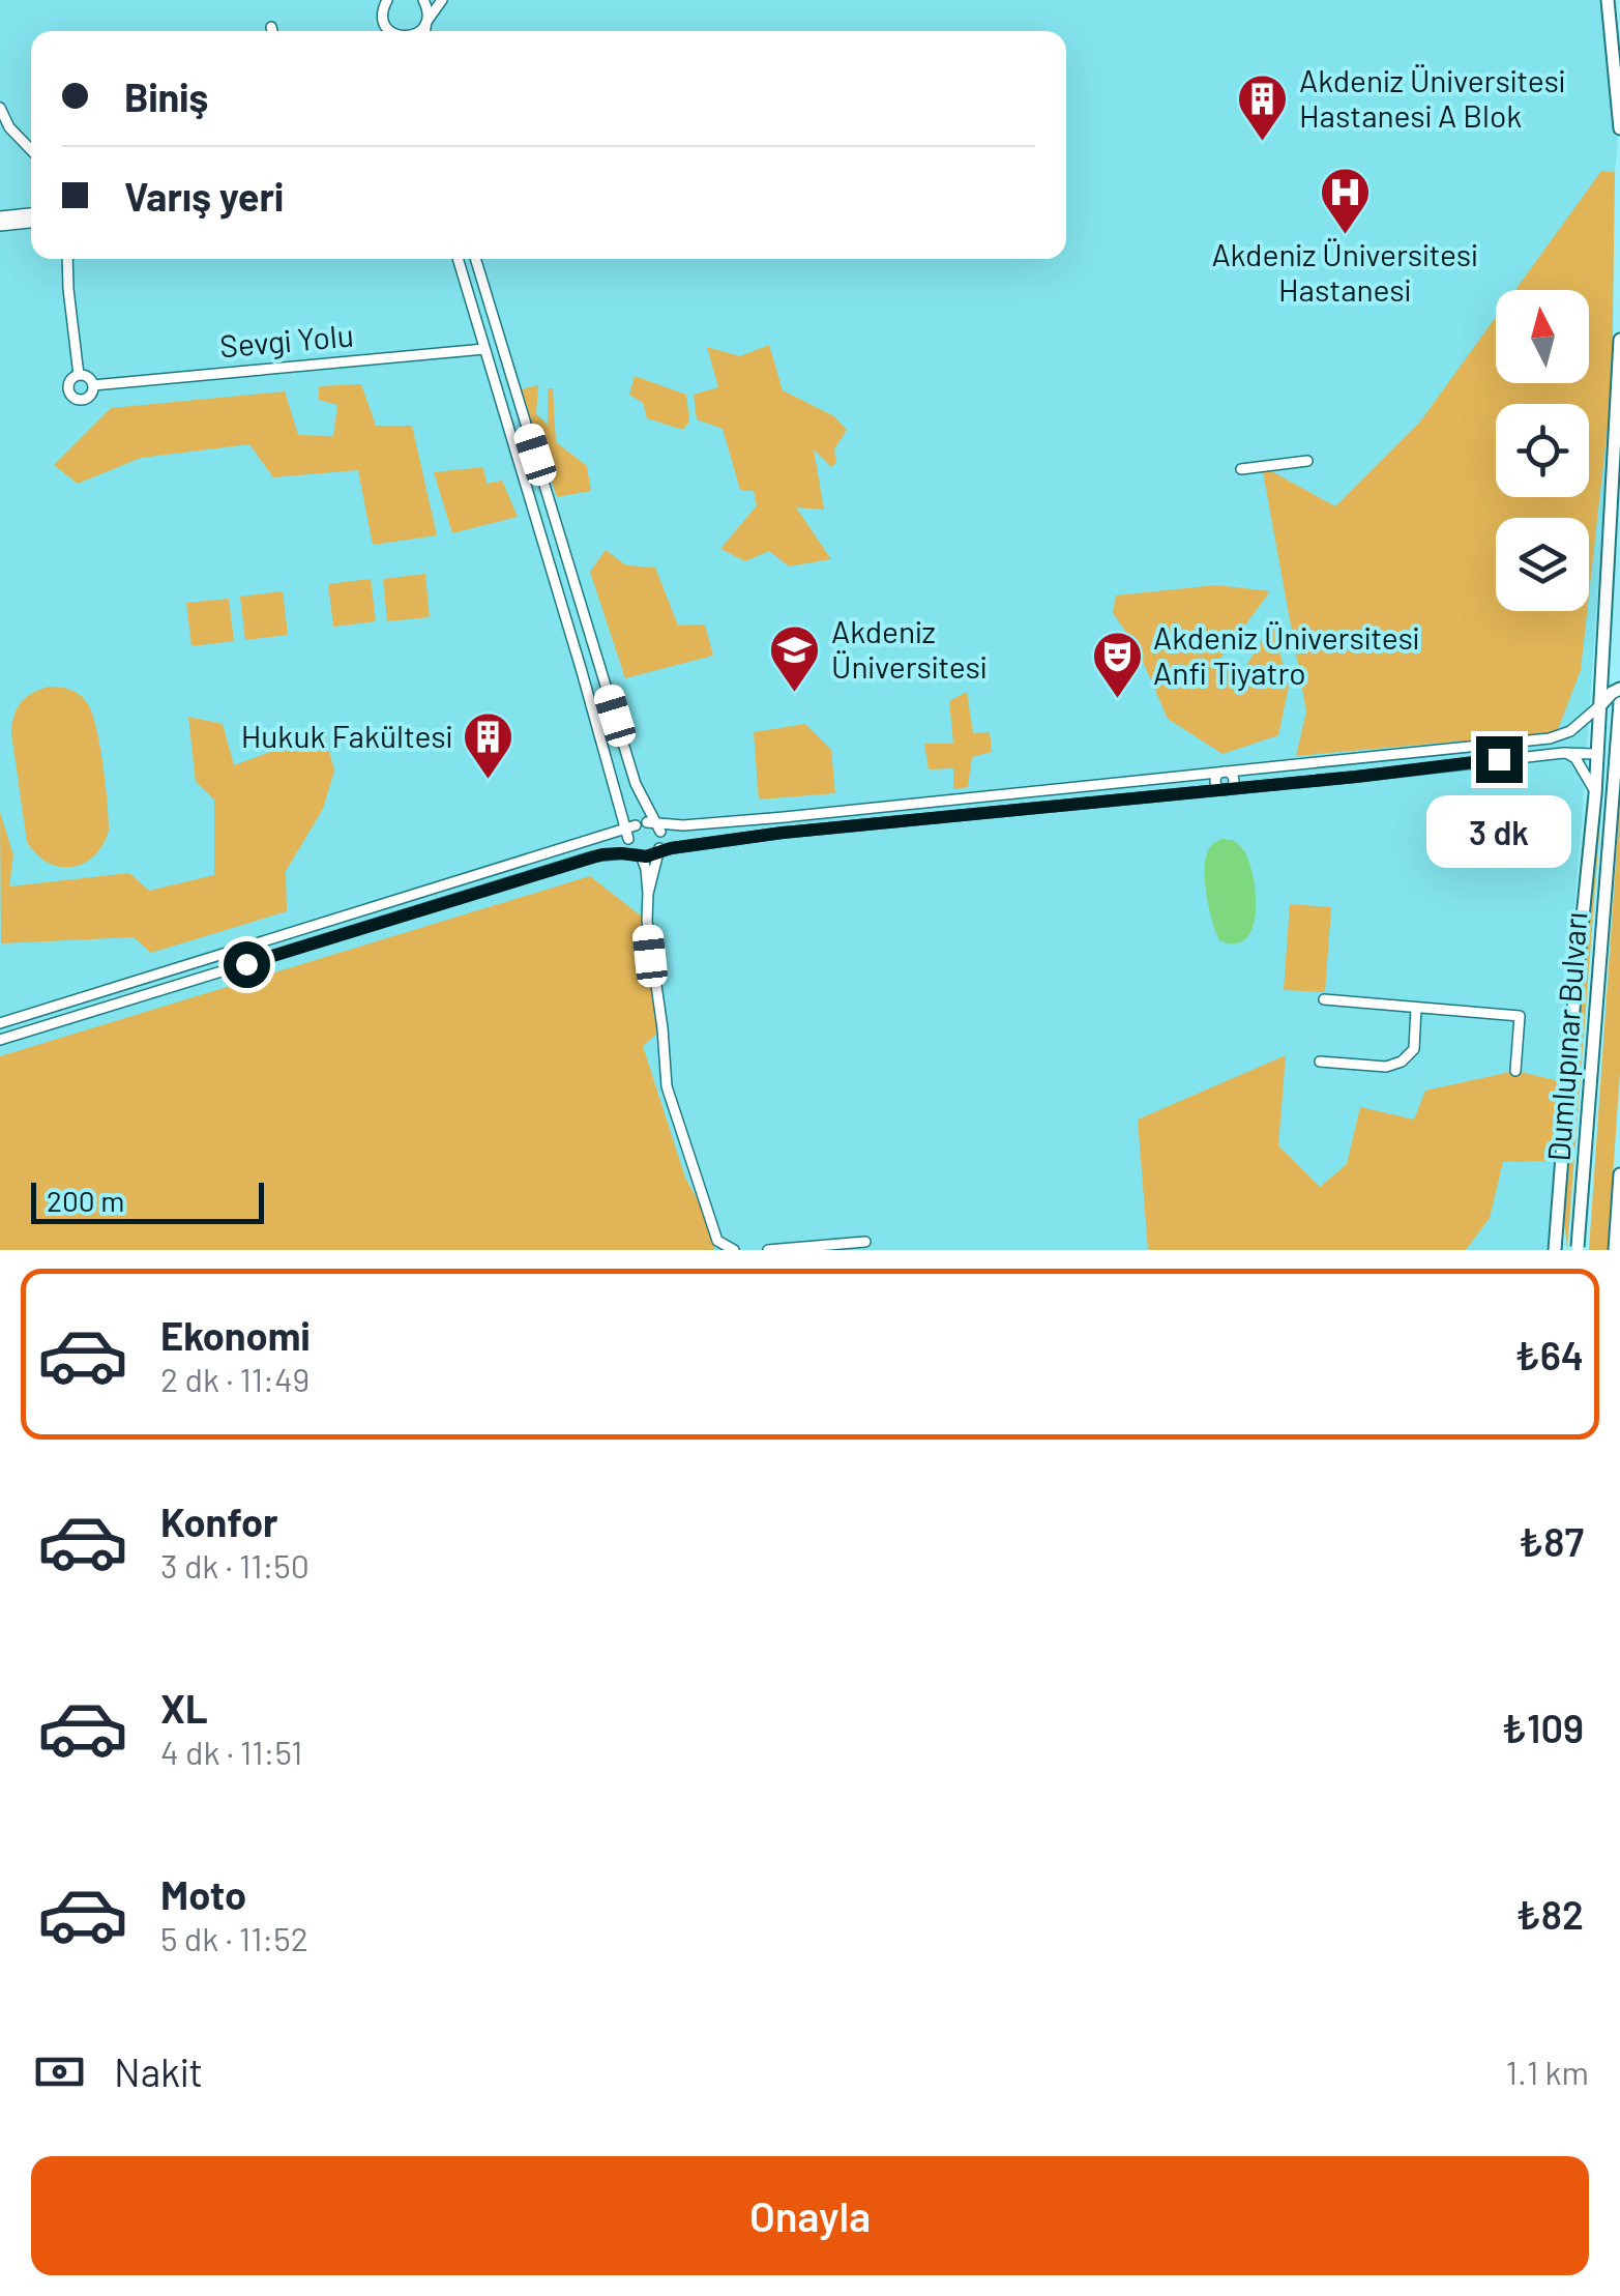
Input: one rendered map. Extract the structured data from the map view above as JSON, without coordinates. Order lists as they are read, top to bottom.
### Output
{
  "streets": {
    "main road": ["Dumlupınar Bulvarı"],
    "street": ["Sevgi Yolu"]
  },
  "places": {
    "building": ["Akdeniz Üniversitesi Hastanesi A Blok", "Hukuk Fakültesi"],
    "hospital": ["Akdeniz Üniversitesi Hastanesi"],
    "school or university": ["Akdeniz Üniversitesi"],
    "theatre": ["Akdeniz Üniversitesi Anfi Tiyatro"]
  },
  "scale_bar": "200 m",
  "north": "top",
  "page": {
    "banner": ["Biniş", "Varış yeri"],
    "bubble": "3 dk",
    "scale": "200 m",
    "list": [
      {
        "name": "Ekonomi",
        "note": "2 dk · 11:49",
        "value": "₺64"
      },
      {
        "name": "Konfor",
        "note": "3 dk · 11:50",
        "value": "₺87"
      },
      {
        "name": "XL",
        "note": "4 dk · 11:51",
        "value": "₺109"
      },
      {
        "name": "Moto",
        "note": "5 dk · 11:52",
        "value": "₺82"
      }
    ],
    "pay": ["Nakit", "1.1 km"],
    "buttons": "Onayla"
  }
}
